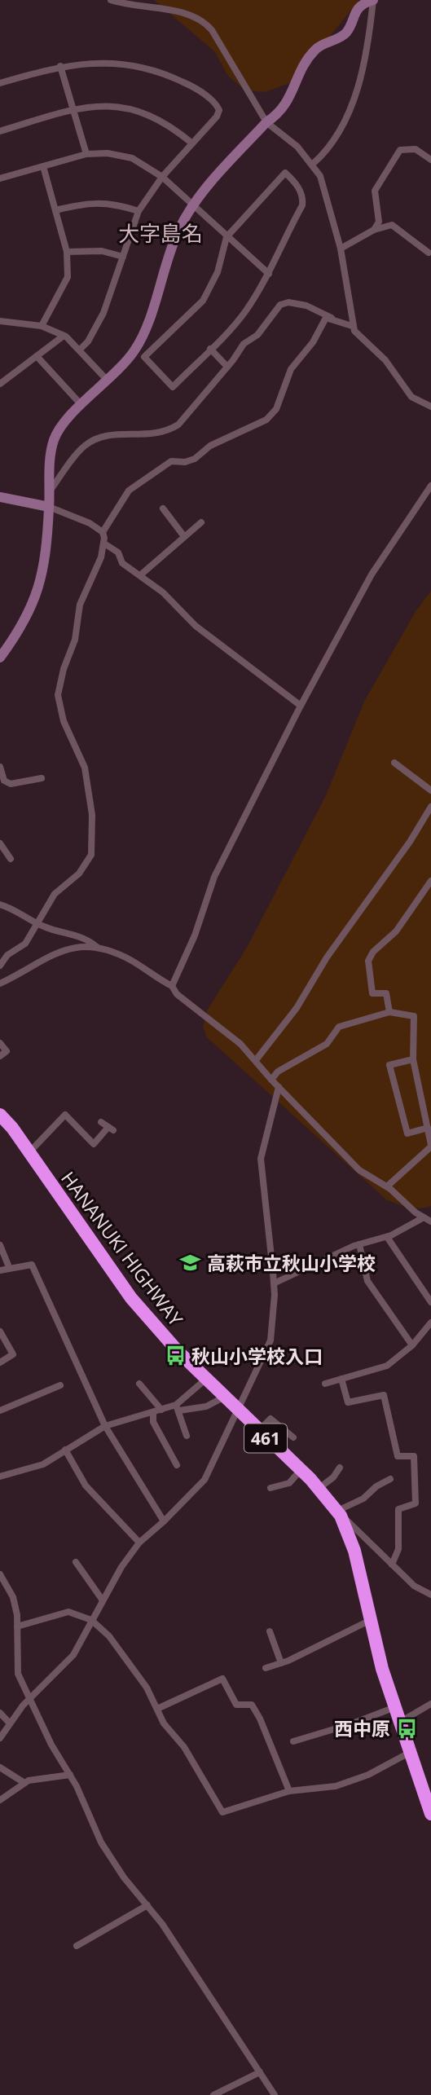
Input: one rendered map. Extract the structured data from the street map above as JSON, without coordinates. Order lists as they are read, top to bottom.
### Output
{
  "streets": {
    "highway": ["HANANUKI HIGHWAY", "461"]
  },
  "districts": ["大字島名"],
  "places": {
    "school or university": ["高萩市立秋山小学校"],
    "bus stop": ["秋山小学校入口", "西中原"]
  }
}
